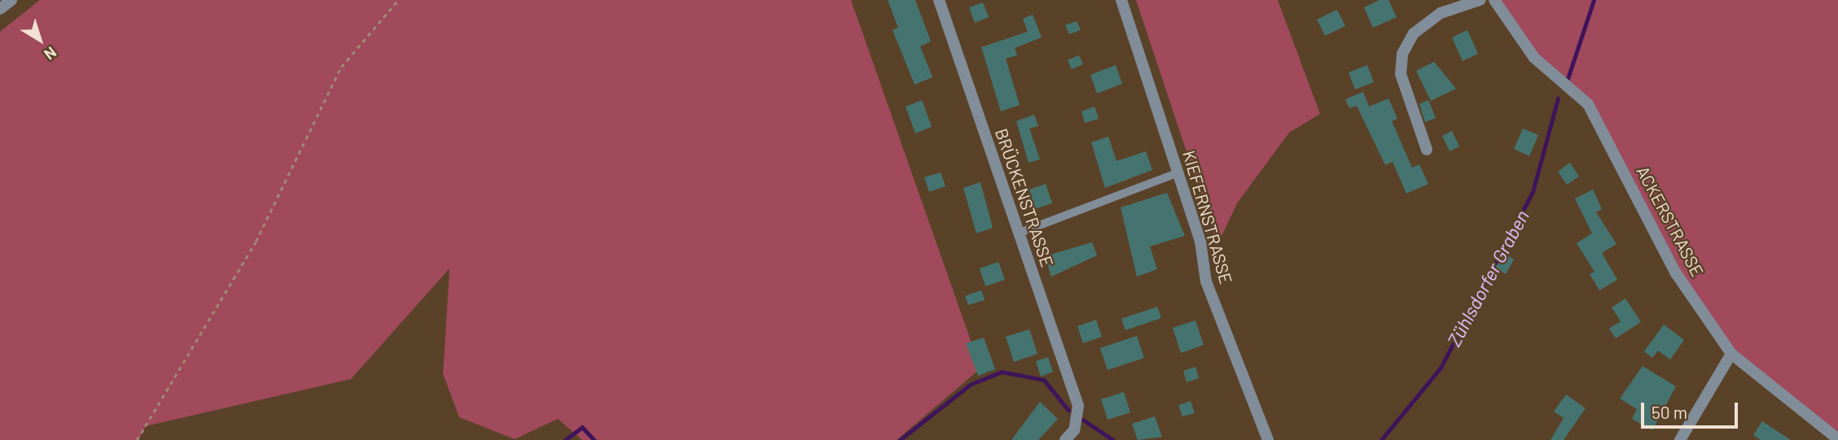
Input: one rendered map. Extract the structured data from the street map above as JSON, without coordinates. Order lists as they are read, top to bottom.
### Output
{
  "streets": {
    "street": ["BRÜCKENSTRASSE", "KIEFERNSTRASSE", "ACKERSTRASSE"]
  },
  "water": ["Zühlsdorfer Graben"],
  "scale_bar": "50 m",
  "north": "bottom right"
}
